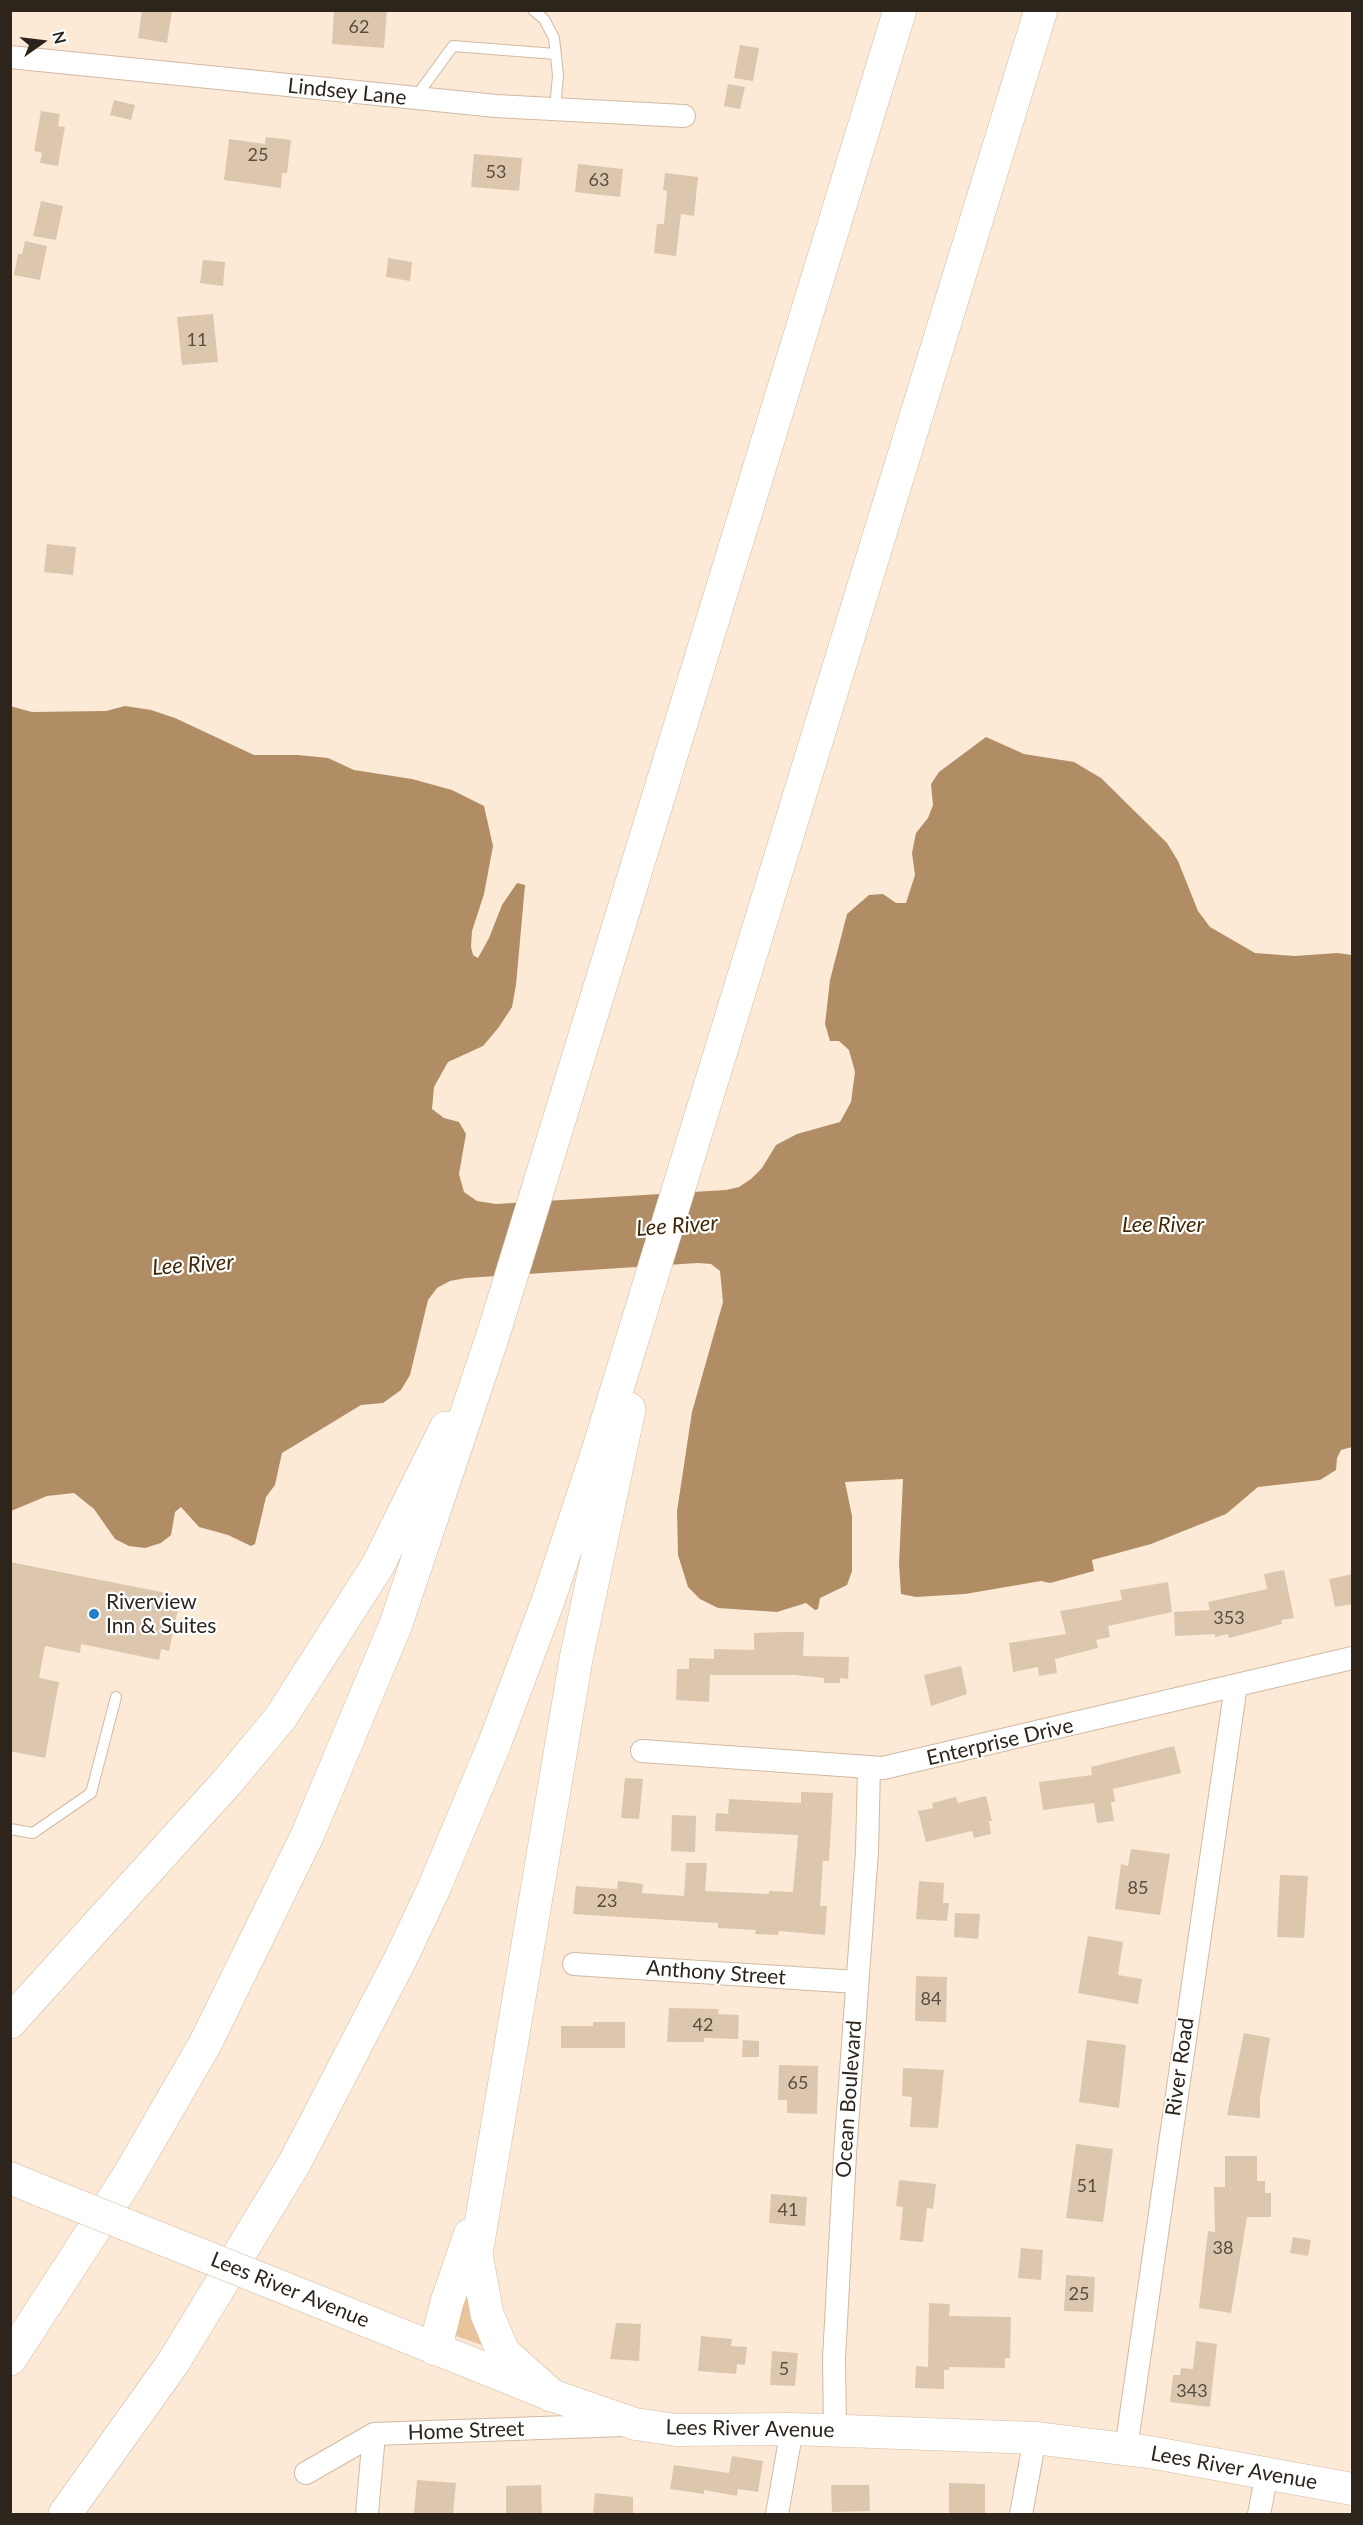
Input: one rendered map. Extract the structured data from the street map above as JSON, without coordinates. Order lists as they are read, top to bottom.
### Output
{
  "streets": {
    "main road": ["Lees River Avenue"],
    "street": [
      "Lindsey Lane",
      "Enterprise Drive",
      "Anthony Street",
      "River Road",
      "Ocean Boulevard",
      "Home Street"
    ]
  },
  "crossings": [
    ["Enterprise Drive", "River Road"],
    ["Enterprise Drive", "Ocean Boulevard"],
    ["Anthony Street", "Ocean Boulevard"],
    ["River Road", "Lees River Avenue"],
    ["Ocean Boulevard", "Lees River Avenue"],
    ["Lees River Avenue", "Home Street"]
  ],
  "water": ["Lee River"],
  "places": ["Riverview Inn & Suites"],
  "house_numbers": [
    "62",
    "25",
    "53",
    "63",
    "11",
    "353",
    "85",
    "23",
    "84",
    "42",
    "65",
    "51",
    "41",
    "38",
    "25",
    "5",
    "343"
  ],
  "north": "right"
}
